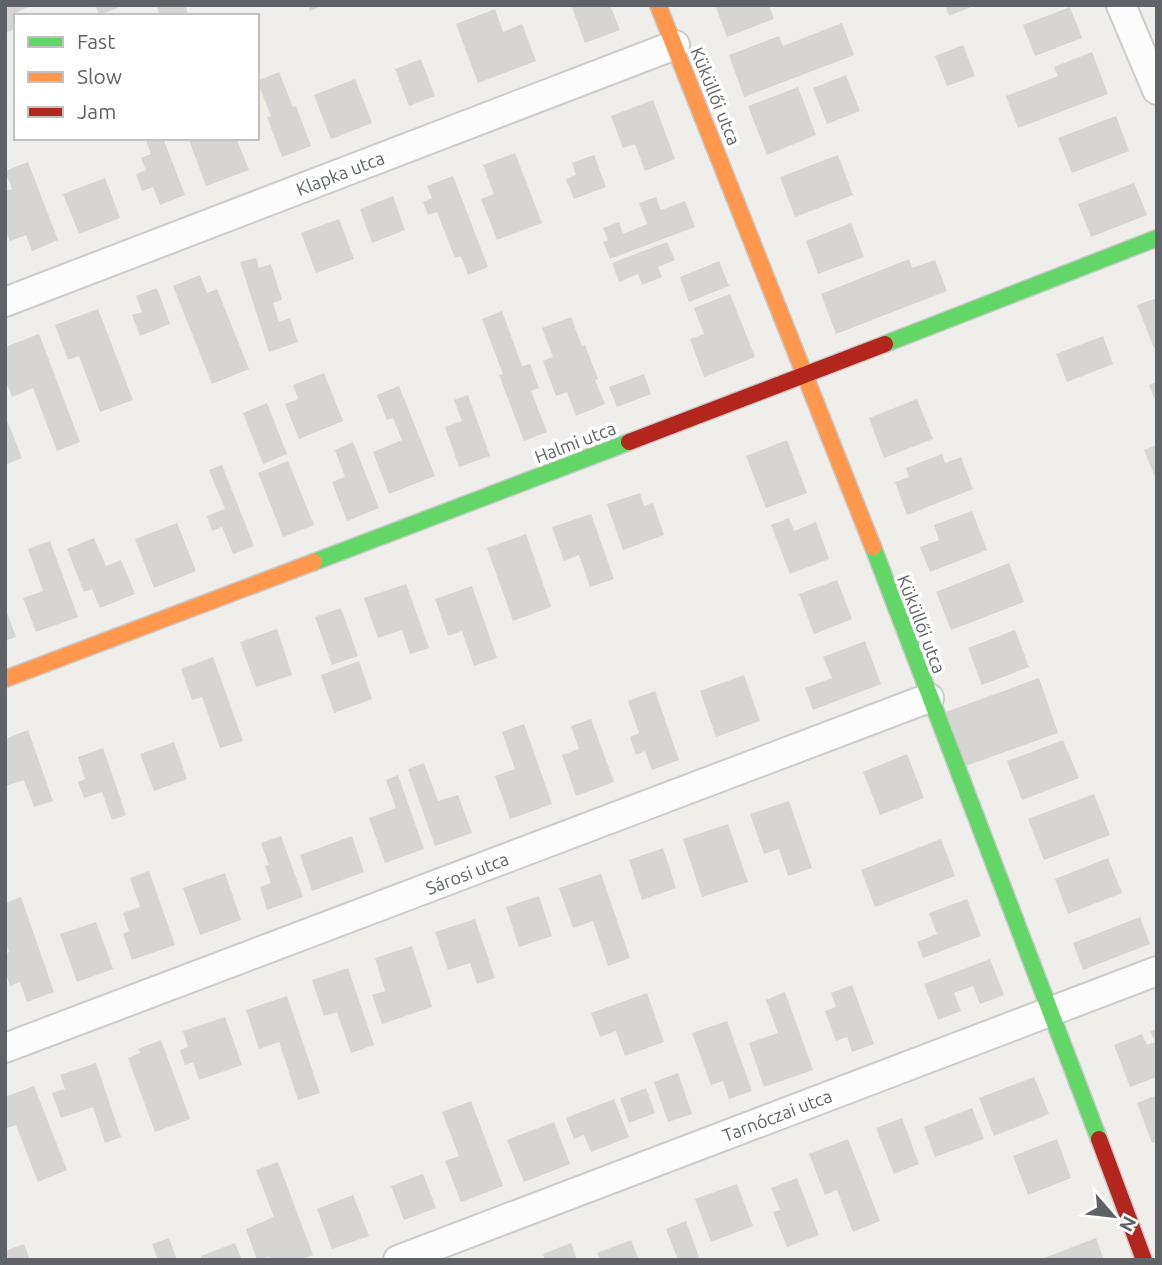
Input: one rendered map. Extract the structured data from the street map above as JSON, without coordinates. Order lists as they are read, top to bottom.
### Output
{
  "streets": {
    "street": [
      "Küküllői utca",
      "Klapka utca",
      "Halmi utca",
      "Sárosi utca",
      "Tarnóczai utca"
    ]
  },
  "crossings": [
    ["Küküllői utca", "Klapka utca"],
    ["Küküllői utca", "Halmi utca"],
    ["Küküllői utca", "Sárosi utca"],
    ["Küküllői utca", "Tarnóczai utca"]
  ],
  "legend": ["Fast", "Slow", "Jam"],
  "north": "bottom right"
}
